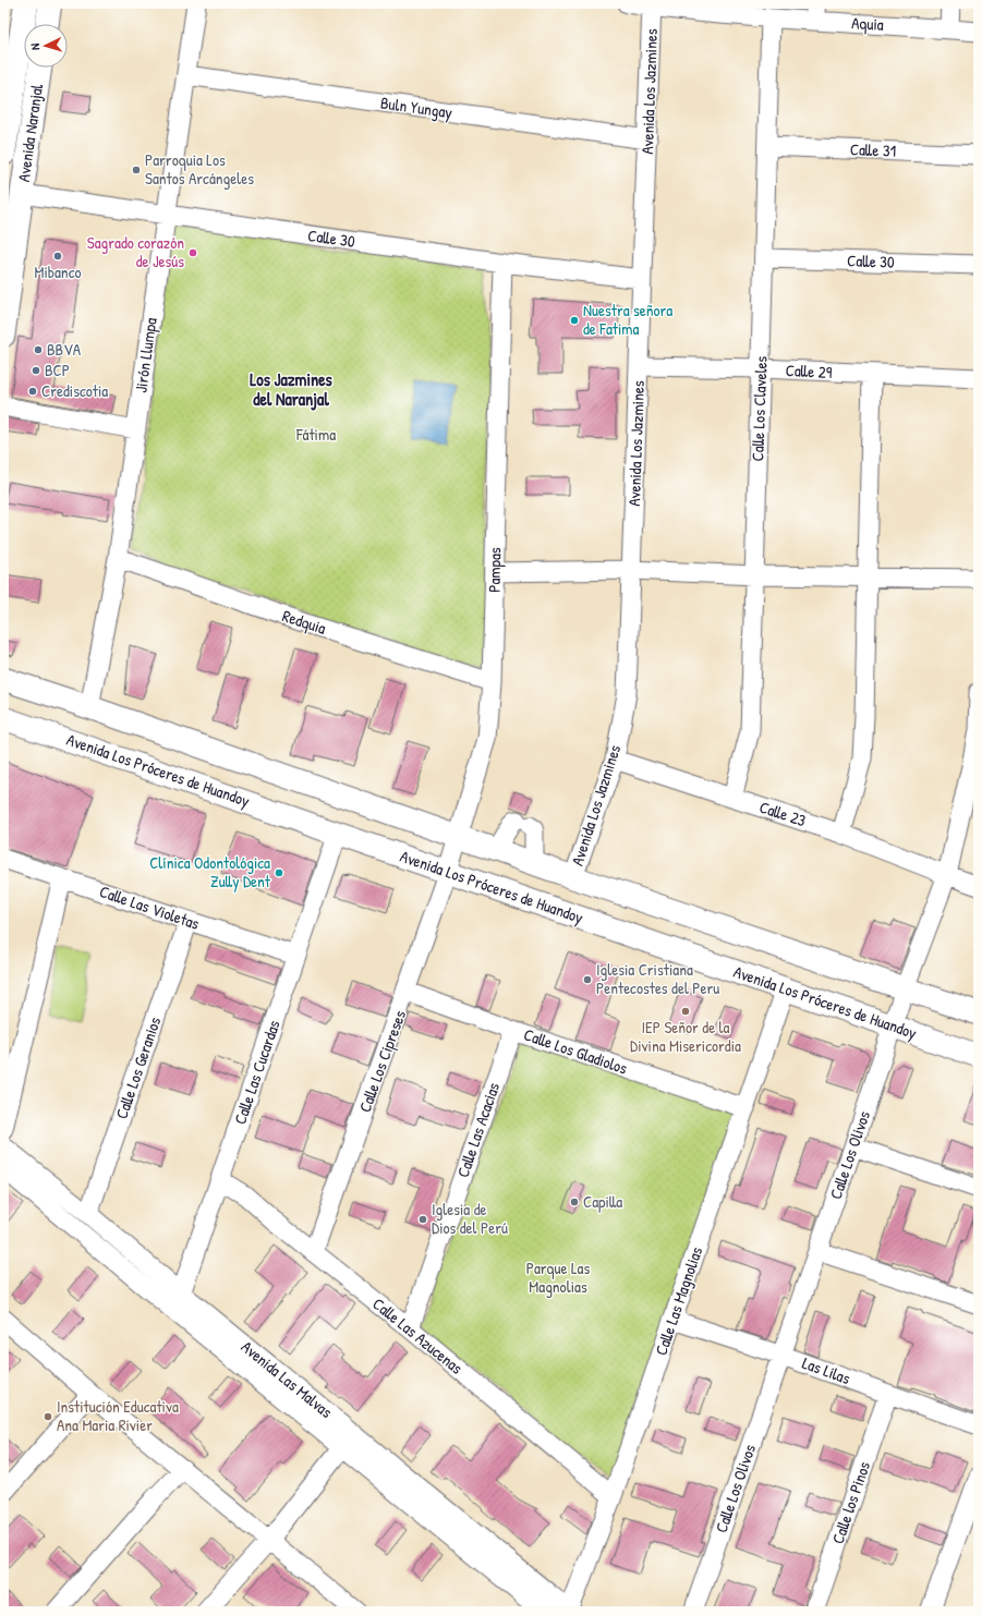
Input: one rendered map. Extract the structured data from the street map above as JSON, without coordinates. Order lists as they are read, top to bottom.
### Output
{
  "streets": {
    "highway": ["Avenida Naranjal"],
    "main road": ["Avenida Los Próceres de Huandoy"],
    "street": [
      "Aquia",
      "Avenida Los Jazmines",
      "Buln Yungay",
      "Calle 31",
      "Calle 30",
      "Jirón Llumpa",
      "Calle 29",
      "Calle Los Claveles",
      "Pampas",
      "Redquia",
      "Calle 23",
      "Calle Las Violetas",
      "Calle Los Gladiolos",
      "Calle Los Cipreses",
      "Calle Los Geranios",
      "Calle Las Cucardas",
      "Calle Las Acacias",
      "Calle Los Olivos",
      "Calle Las Magnolias",
      "Calle Las Azucenas",
      "Las Lilas",
      "Avenida Las Malvas",
      "Calle los Pinos"
    ]
  },
  "crossings": [
    ["Aquia", "Avenida Los Jazmines"],
    ["Aquia", "Calle Los Claveles"],
    ["Avenida Los Jazmines", "Buln Yungay"],
    ["Avenida Los Jazmines", "Calle 30"],
    ["Avenida Los Jazmines", "Calle 29"],
    ["Avenida Los Jazmines", "Calle 23"],
    ["Buln Yungay", "Jirón Llumpa"],
    ["Avenida Naranjal", "Calle 30"],
    ["Calle 31", "Calle Los Claveles"],
    ["Calle 30", "Jirón Llumpa"],
    ["Calle 30", "Calle Los Claveles"],
    ["Calle 30", "Pampas"],
    ["Jirón Llumpa", "Redquia"],
    ["Calle 29", "Calle Los Claveles"],
    ["Calle Los Claveles", "Calle 23"],
    ["Pampas", "Redquia"],
    ["Pampas", "Avenida Los Próceres de Huandoy"],
    ["Pampas", "Calle Los Cipreses"],
    ["Avenida Los Próceres de Huandoy", "Calle Los Cipreses"],
    ["Avenida Los Próceres de Huandoy", "Calle Las Cucardas"],
    ["Avenida Los Próceres de Huandoy", "Calle Los Olivos"],
    ["Avenida Los Próceres de Huandoy", "Calle Las Magnolias"],
    ["Calle 23", "Calle Los Olivos"],
    ["Calle Las Violetas", "Calle Los Geranios"],
    ["Calle Las Violetas", "Calle Las Cucardas"],
    ["Calle Los Gladiolos", "Calle Los Cipreses"],
    ["Calle Los Gladiolos", "Calle Las Acacias"],
    ["Calle Los Gladiolos", "Calle Las Magnolias"],
    ["Calle Los Cipreses", "Calle Las Azucenas"],
    ["Calle Los Geranios", "Avenida Las Malvas"],
    ["Calle Las Cucardas", "Calle Las Azucenas"],
    ["Calle Las Cucardas", "Avenida Las Malvas"],
    ["Calle Las Acacias", "Calle Las Azucenas"],
    ["Calle Los Olivos", "Las Lilas"],
    ["Calle Las Magnolias", "Calle Las Azucenas"],
    ["Calle Las Magnolias", "Las Lilas"],
    ["Calle Las Magnolias", "Avenida Las Malvas"],
    ["Las Lilas", "Calle los Pinos"]
  ],
  "districts": ["Los Jazmines del Naranjal"],
  "parks": ["Fátima", "Parque Las Magnolias"],
  "places": [
    "Parroquia Los Santos Arcángeles",
    "Sagrado corazón de Jesús",
    "Mibanco",
    "Nuestra señora de Fatima",
    "BBVA",
    "BCP",
    "Crediscotia",
    "Clínica Odontológica Zully Dent",
    "Iglesia Cristiana Pentecostes del Peru",
    "IEP Señor de la Divina Misericordia",
    "Capilla",
    "Iglesia de Dios del Perú",
    "Institución Educativa Ana Maria Rivier"
  ],
  "north": "left"
}
